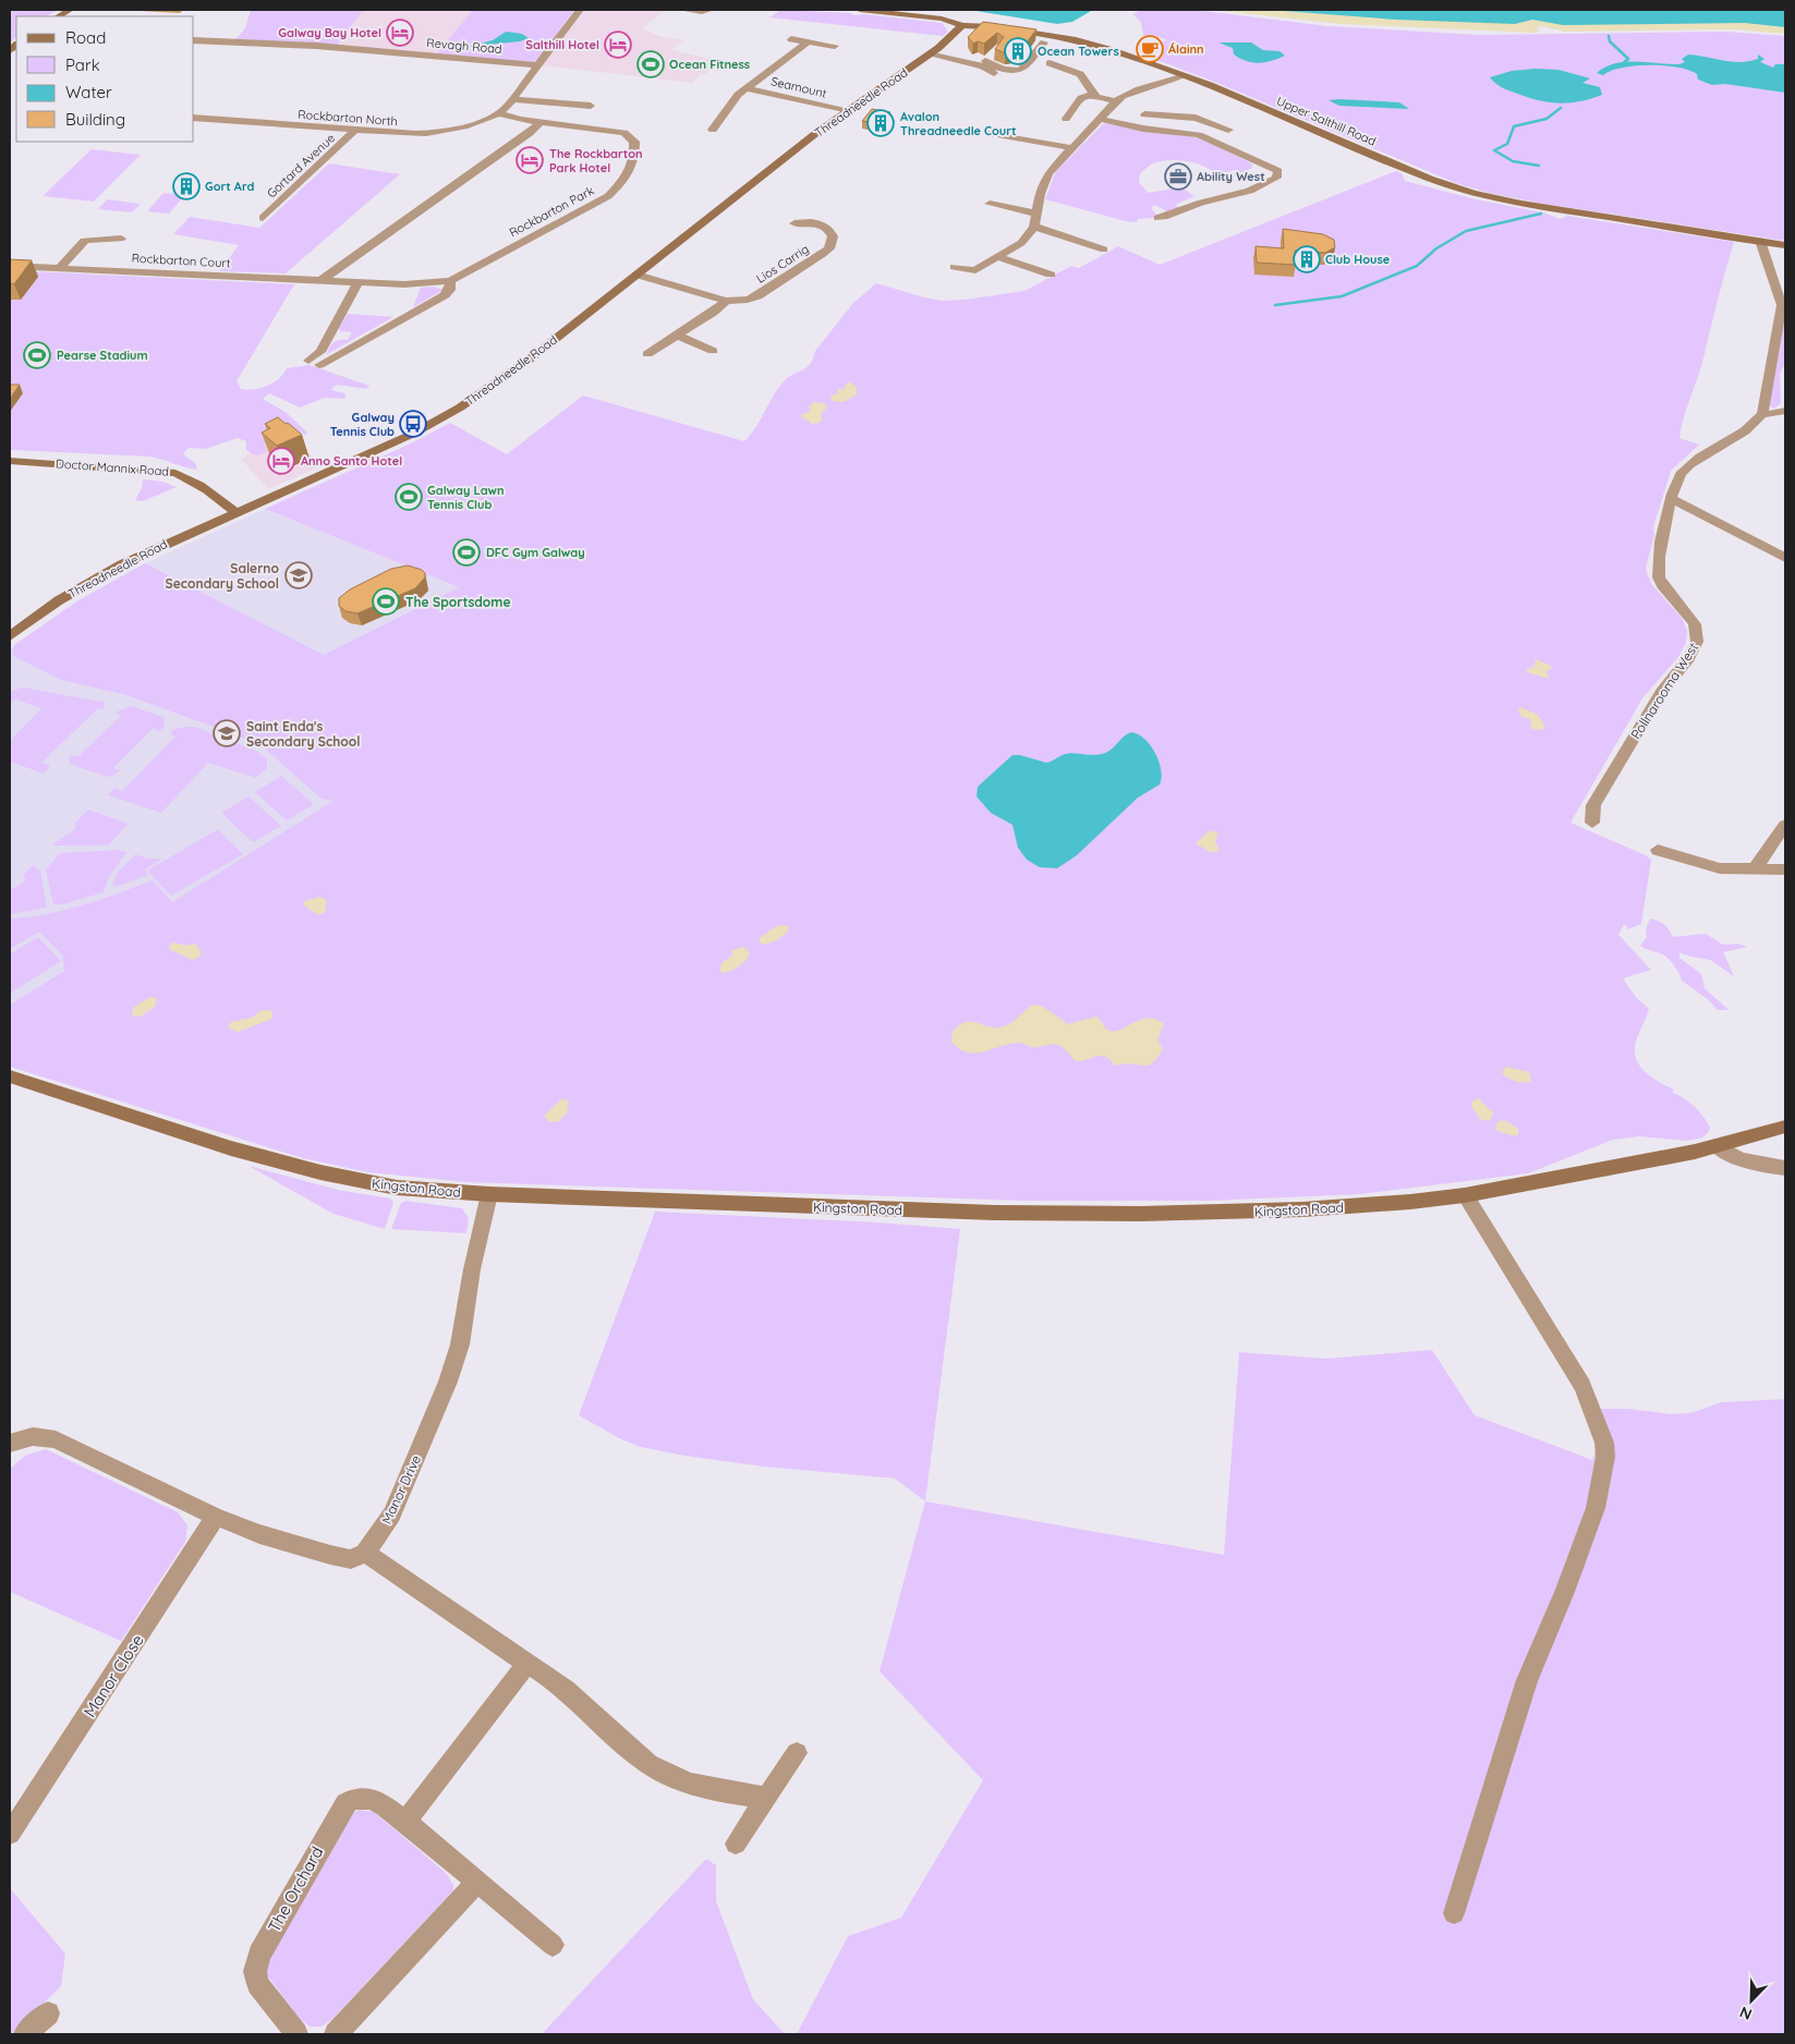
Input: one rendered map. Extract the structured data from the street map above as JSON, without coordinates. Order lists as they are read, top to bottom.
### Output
{
  "streets": {
    "main road": [
      "Threadneedle Road",
      "Upper Salthill Road",
      "Doctor Mannix Road",
      "Kingston Road"
    ],
    "street": [
      "Revagh Road",
      "Seamount",
      "Rockbarton North",
      "Gortard Avenue",
      "Rockbarton Park",
      "Rockbarton Court",
      "Lios Carrig",
      "Pollnarooma West",
      "Manor Drive",
      "Manor Close",
      "The Orchard"
    ]
  },
  "crossings": [
    ["Seamount", "Threadneedle Road"],
    ["Threadneedle Road", "Upper Salthill Road"],
    ["Threadneedle Road", "Lios Carrig"],
    ["Threadneedle Road", "Doctor Mannix Road"],
    ["Rockbarton North", "Gortard Avenue"],
    ["Rockbarton North", "Rockbarton Park"],
    ["Rockbarton Park", "Rockbarton Court"],
    ["Kingston Road", "Manor Drive"]
  ],
  "places": {
    "hotel": [
      "Galway Bay Hotel",
      "Salthill Hotel",
      "The Rockbarton Park Hotel",
      "Anno Santo Hotel"
    ],
    "cafe": ["Álainn"],
    "building": [
      "Ocean Towers",
      "Avalon Threadneedle Court",
      "Gort Ard",
      "Club House"
    ],
    "sports": [
      "Ocean Fitness",
      "Pearse Stadium",
      "Galway Lawn Tennis Club",
      "DFC Gym Galway",
      "The Sportsdome"
    ],
    "office": ["Ability West"],
    "bus stop": ["Galway Tennis Club"],
    "school or university": ["Salerno Secondary School", "Saint Enda's Secondary School"]
  },
  "legend": [
    "Road",
    "Park",
    "Water",
    "Building"
  ],
  "north": "bottom left"
}
